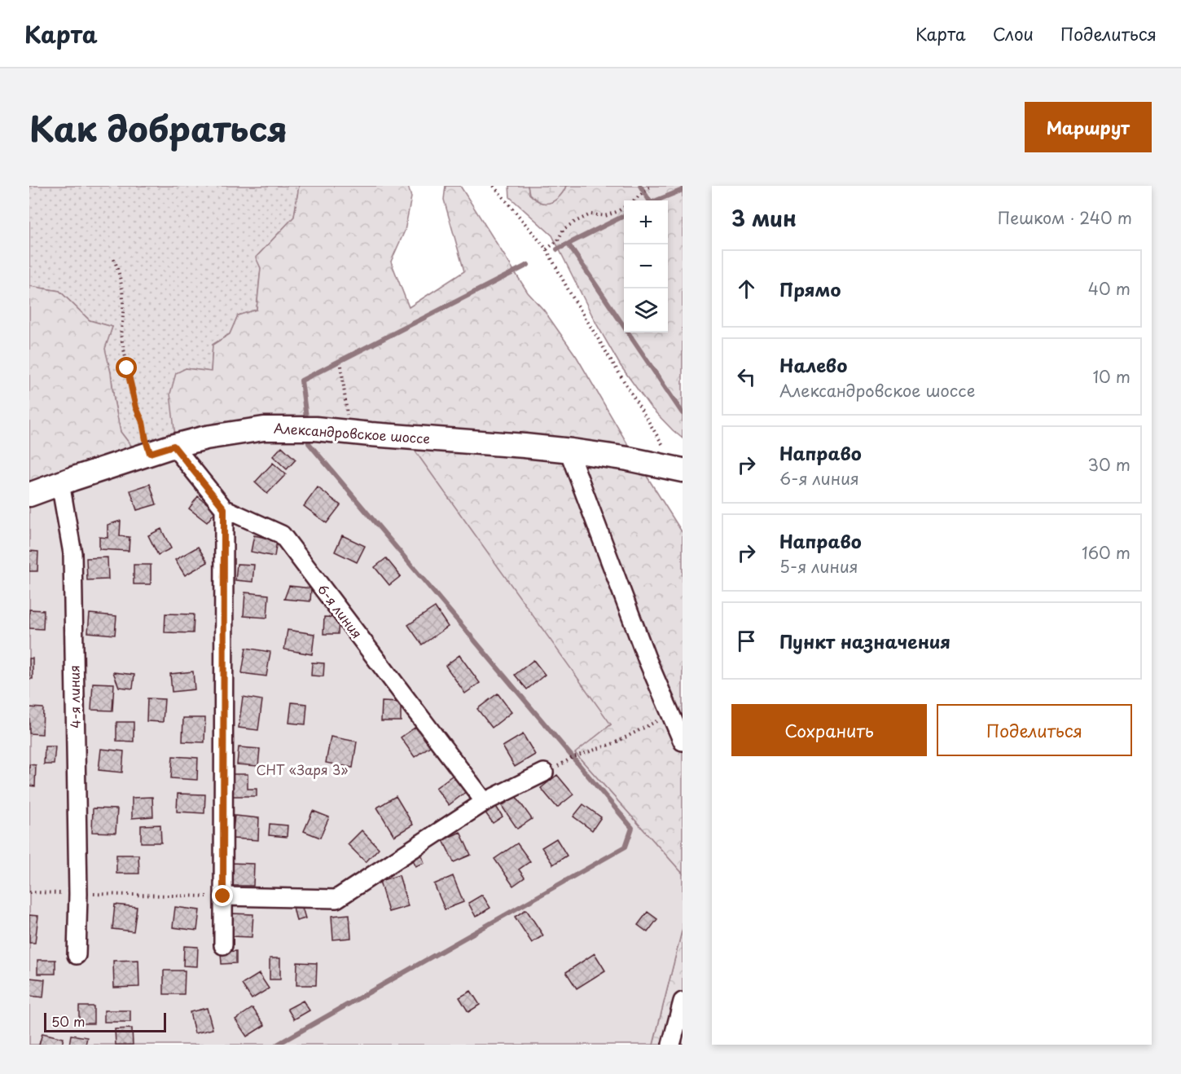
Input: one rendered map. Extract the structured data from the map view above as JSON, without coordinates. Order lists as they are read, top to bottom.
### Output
{
  "streets": {
    "street": ["Александровское шоссе", "6-я линия", "4-я линия"]
  },
  "crossings": [
    ["Александровское шоссе", "6-я линия"],
    ["Александровское шоссе", "4-я линия"]
  ],
  "parks": ["СНТ «Заря 3»"],
  "scale_bar": "50 m",
  "page": {
    "header": "Карта",
    "nav": ["Карта", "Слои", "Поделиться"],
    "title": "Как добраться",
    "buttons": [
      "Маршрут",
      ["Сохранить", "Поделиться"]
    ],
    "heading": ["3 мин", "Пешком · 240 m"],
    "map_buttons": ["+", "−"],
    "list": [
      ["Прямо", "40 m"],
      ["Налево", "Александровское шоссе", "10 m"],
      ["Направо", "6-я линия", "30 m"],
      ["Направо", "5-я линия", "160 m"],
      "Пункт назначения"
    ],
    "scale": "50 m"
  }
}
